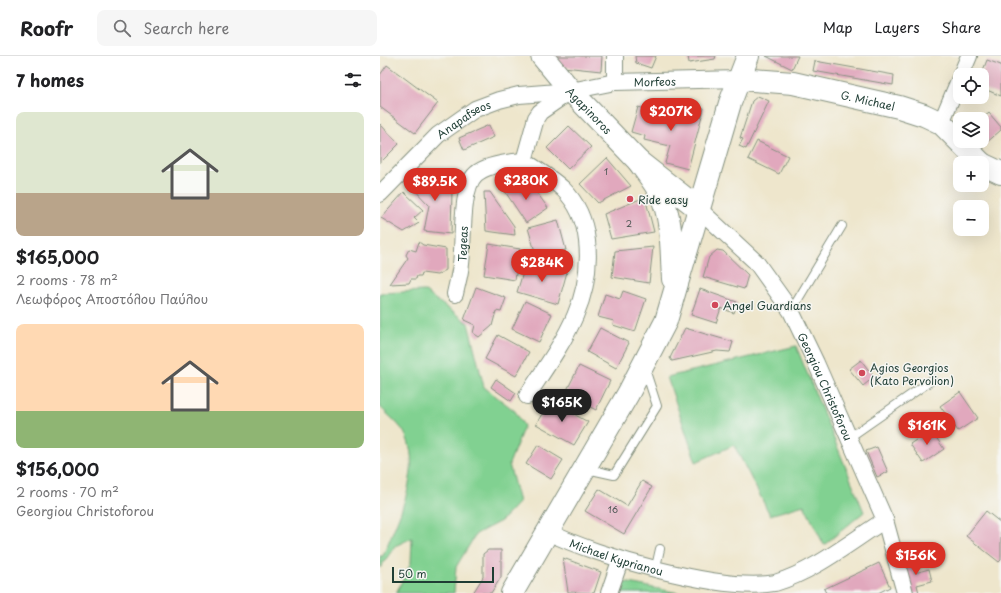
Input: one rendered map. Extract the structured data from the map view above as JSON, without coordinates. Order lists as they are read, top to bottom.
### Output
{
  "streets": {
    "main road": ["G. Michael", "Agapinoros"],
    "street": [
      "Morfeos",
      "Anapafseos",
      "Tegeas",
      "Georgiou Christoforou",
      "Michael Kyprianou"
    ]
  },
  "crossings": [
    ["Morfeos", "G. Michael"],
    ["Morfeos", "Agapinoros"],
    ["Morfeos", "Anapafseos"],
    ["Agapinoros", "Anapafseos"],
    ["Georgiou Christoforou", "Michael Kyprianou"]
  ],
  "places": ["Ride easy", "Angel Guardians", "Agios Georgios (Kato Pervolion)"],
  "house_numbers": ["1", "2", "16"],
  "scale_bar": "50 m",
  "page": {
    "header": "Roofr",
    "search": "Search here",
    "nav": ["Map", "Layers", "Share"],
    "heading": "7 homes",
    "map_buttons": ["+", "−"],
    "price": [
      "$207K",
      "$280K",
      "$89.5K",
      "$284K",
      "$165K",
      "$161K",
      "$156K"
    ],
    "list": [
      {
        "name": "$165,000",
        "note": "2 rooms · 78 m² · Λεωφόρος Αποστόλου Παύλου"
      },
      {
        "name": "$156,000",
        "note": "2 rooms · 70 m² · Georgiou Christoforou"
      }
    ],
    "scale": "50 m"
  }
}
